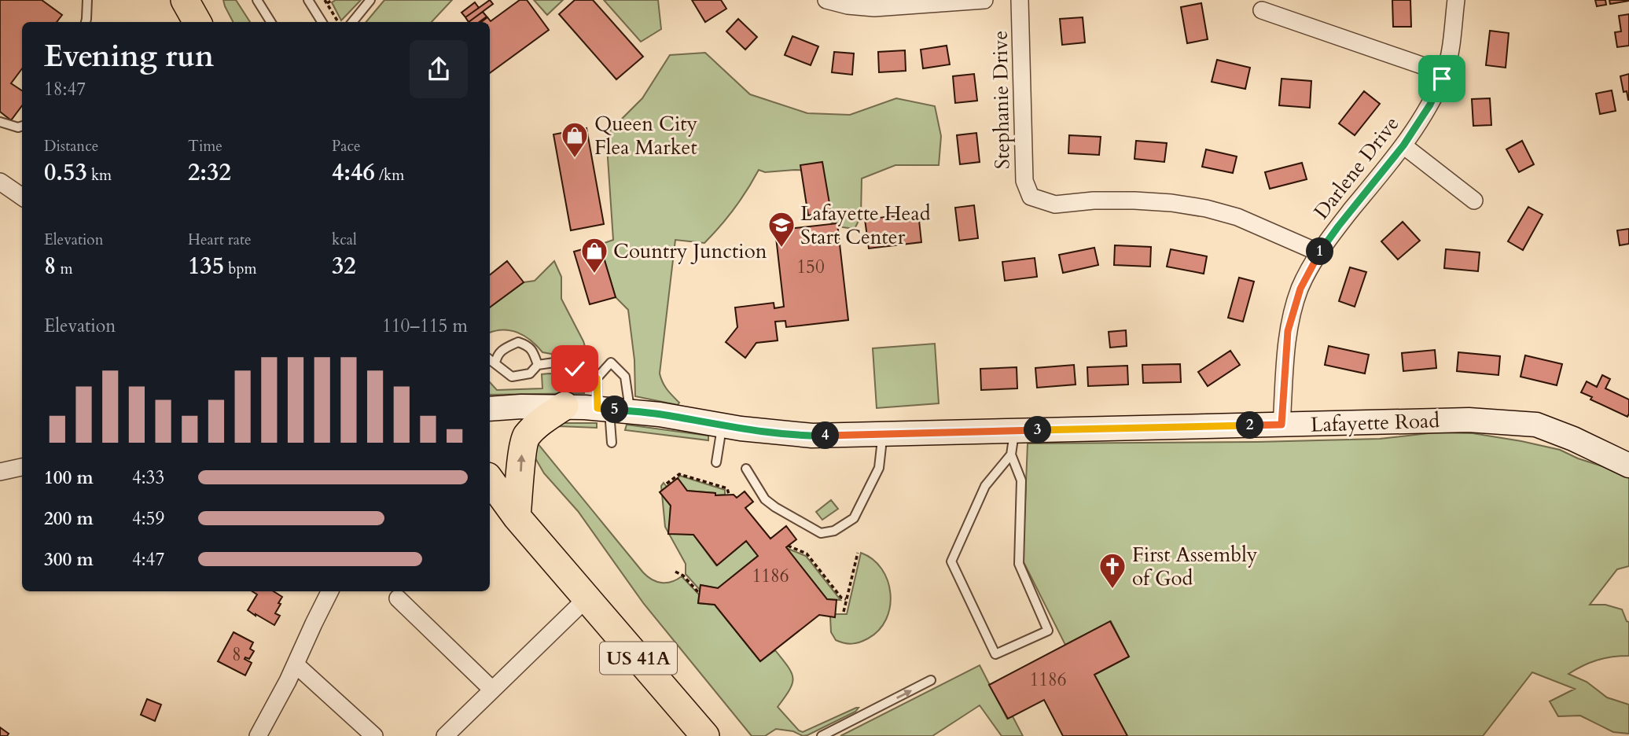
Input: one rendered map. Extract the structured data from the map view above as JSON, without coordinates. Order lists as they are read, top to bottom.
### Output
{
  "streets": {
    "highway": ["US 41A"],
    "main road": ["Lafayette Road"],
    "street": ["Stephanie Drive", "Darlene Drive"]
  },
  "crossings": [
    ["Stephanie Drive", "Darlene Drive"],
    ["Darlene Drive", "Lafayette Road"]
  ],
  "places": {
    "shop": ["Queen City Flea Market", "Country Junction"],
    "school or university": ["Lafayette Head Start Center"],
    "church": ["First Assembly of God"]
  },
  "house_numbers": [
    "150",
    "1186",
    "8",
    "1186"
  ],
  "page": {
    "heading": ["Evening run", "18:47"],
    "stats": [
      ["Distance", "0.53 km"],
      ["Time", "2:32"],
      ["Pace", "4:46 /km"],
      ["Elevation", "8 m"],
      ["Heart rate", "135 bpm"],
      ["kcal", "32"]
    ],
    "pins": [
      "1",
      "5",
      "2",
      "3",
      "4"
    ],
    "chart": ["Elevation", "110–115 m"],
    "list": [
      {
        "name": "100 m",
        "note": "4:33"
      },
      {
        "name": "200 m",
        "note": "4:59"
      },
      {
        "name": "300 m",
        "note": "4:47"
      }
    ]
  }
}
